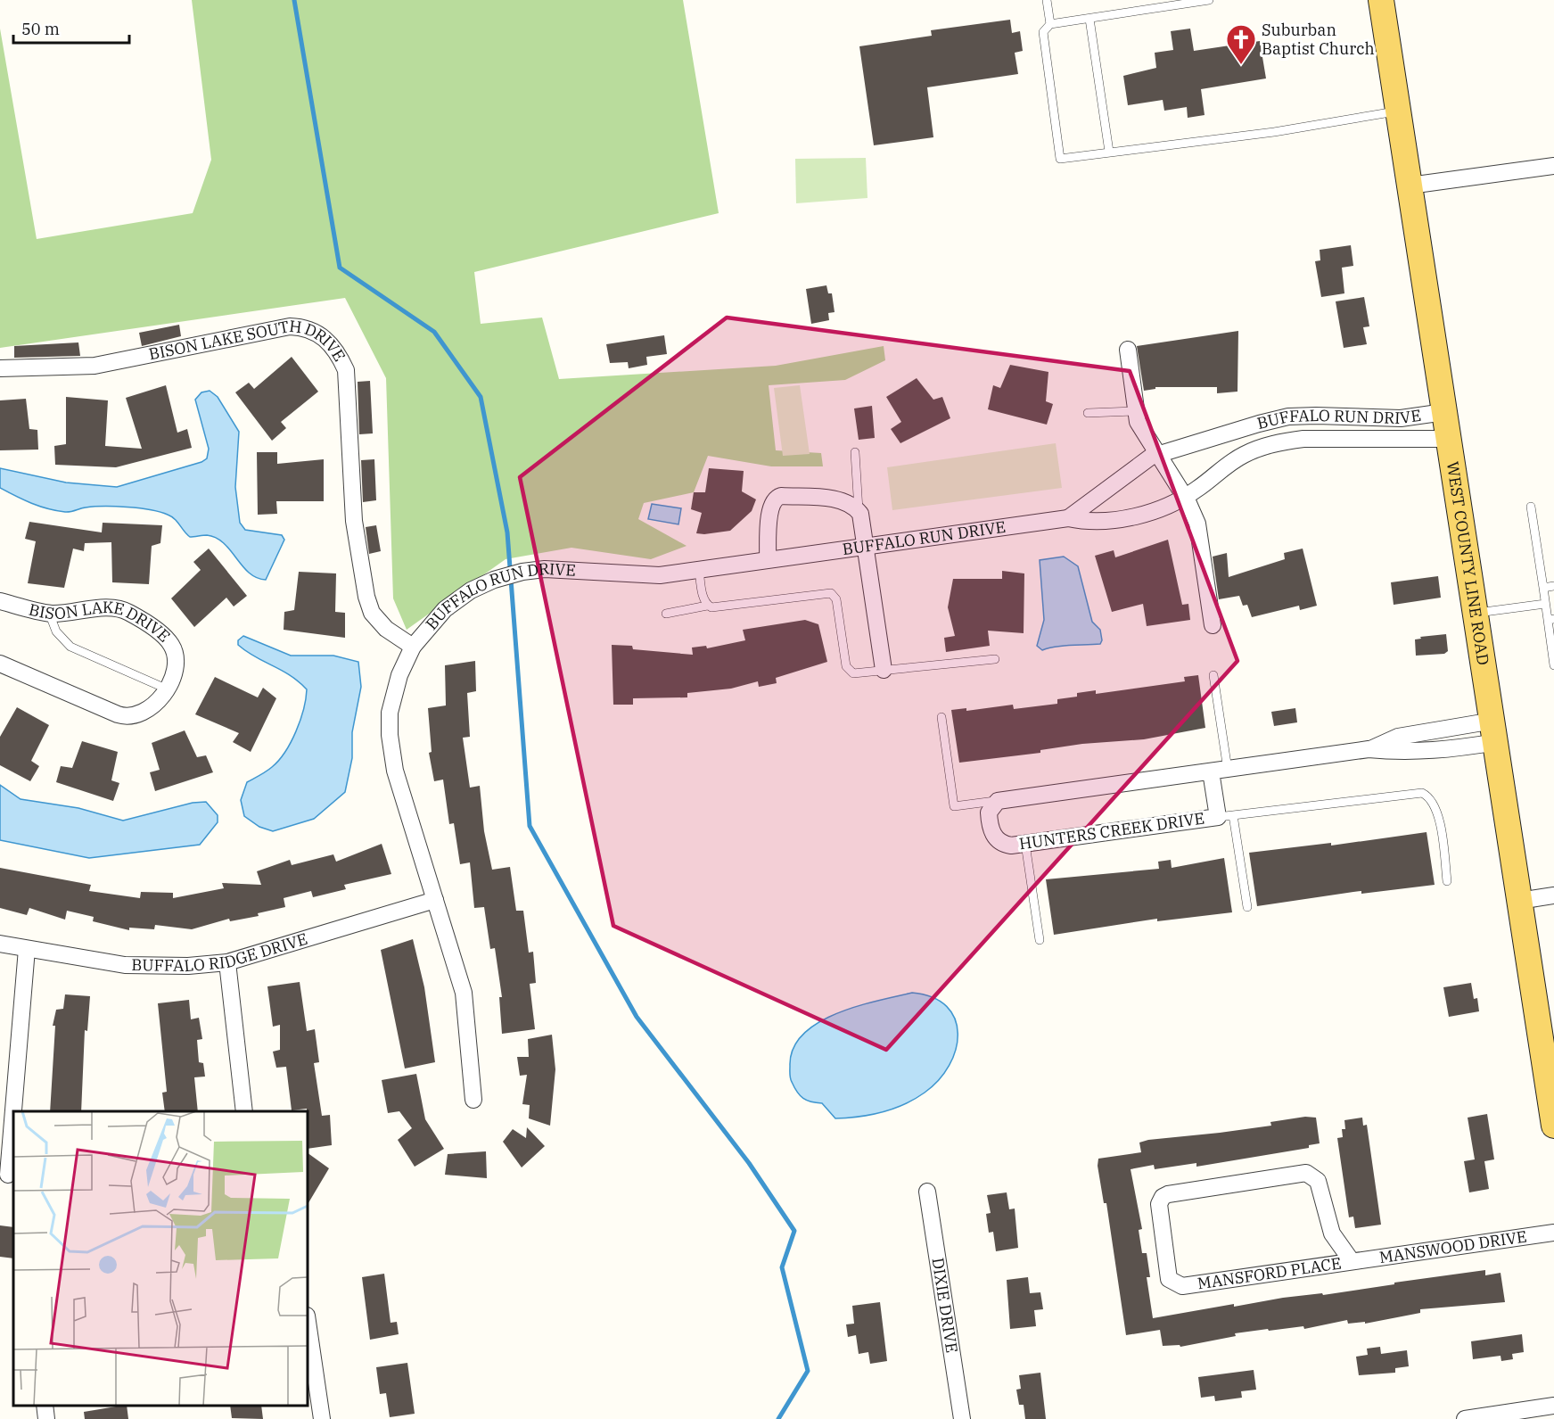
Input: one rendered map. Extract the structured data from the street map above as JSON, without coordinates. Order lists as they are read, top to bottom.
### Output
{
  "streets": {
    "main road": ["WEST COUNTY LINE ROAD"],
    "street": [
      "BISON LAKE SOUTH DRIVE",
      "BUFFALO RUN DRIVE",
      "BISON LAKE DRIVE",
      "HUNTERS CREEK DRIVE",
      "BUFFALO RIDGE DRIVE",
      "MANSWOOD DRIVE",
      "MANSFORD PLACE",
      "DIXIE DRIVE"
    ]
  },
  "crossings": [
    ["BISON LAKE SOUTH DRIVE", "BUFFALO RUN DRIVE"],
    ["BUFFALO RUN DRIVE", "WEST COUNTY LINE ROAD"],
    ["BUFFALO RUN DRIVE", "BUFFALO RIDGE DRIVE"],
    ["MANSWOOD DRIVE", "MANSFORD PLACE"]
  ],
  "places": {
    "church": ["Suburban Baptist Church"]
  },
  "scale_bar": "50 m"
}
